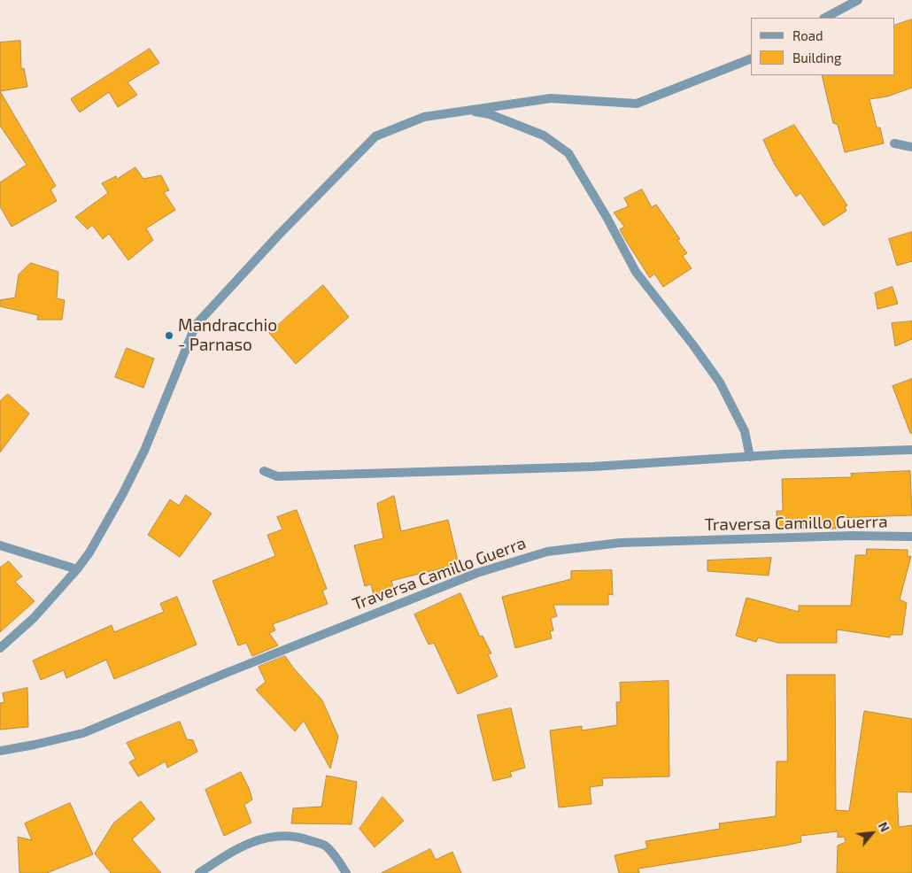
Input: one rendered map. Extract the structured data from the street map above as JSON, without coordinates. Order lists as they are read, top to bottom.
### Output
{
  "streets": {
    "street": ["Traversa Camillo Guerra"]
  },
  "places": ["Mandracchio - Parnaso"],
  "legend": ["Road", "Building"],
  "north": "top right"
}
